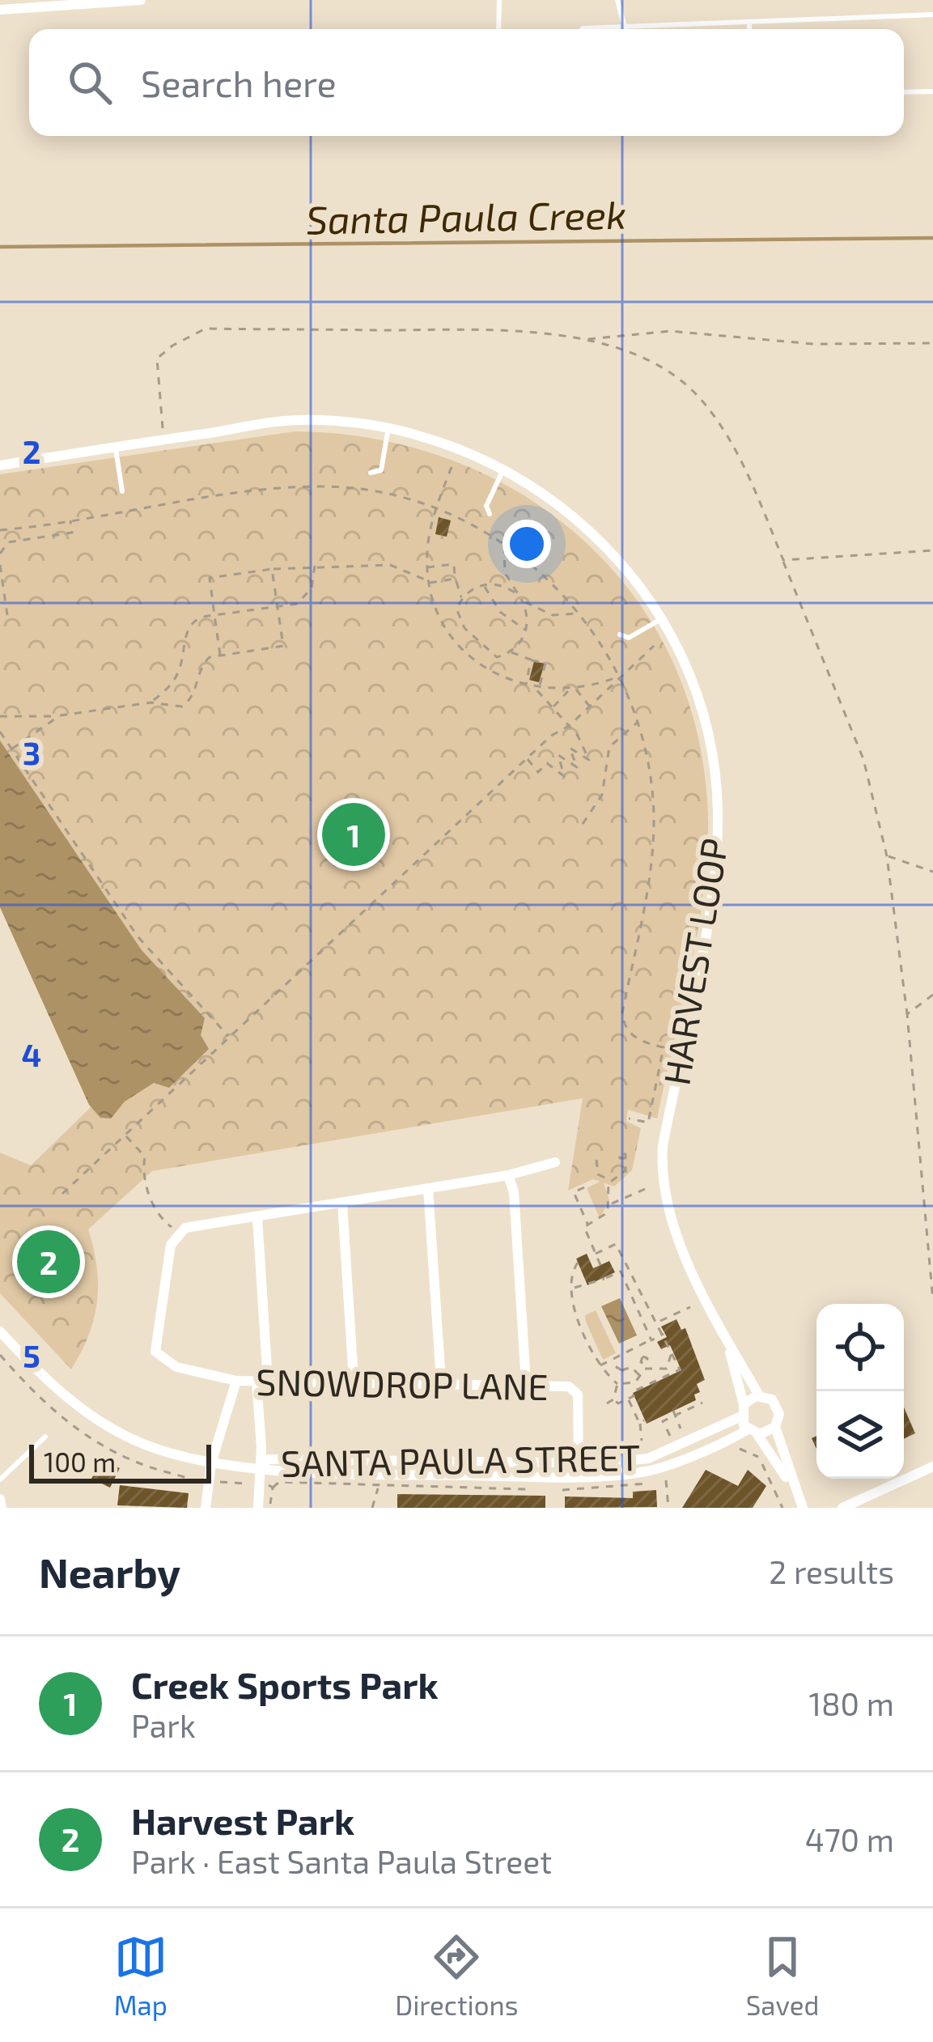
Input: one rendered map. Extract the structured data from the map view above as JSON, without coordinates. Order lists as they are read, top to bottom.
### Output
{
  "streets": {
    "street": ["HARVEST LOOP", "SNOWDROP LANE", "SANTA PAULA STREET"]
  },
  "crossings": [
    ["HARVEST LOOP", "SANTA PAULA STREET"],
    ["SNOWDROP LANE", "SANTA PAULA STREET"]
  ],
  "water": ["Santa Paula Creek"],
  "scale_bar": "100 m",
  "page": {
    "search": "Search here",
    "pins": ["1", "2"],
    "scale": "100 m",
    "heading": ["Nearby", "2 results"],
    "list": [
      {
        "mark": "1",
        "name": "Creek Sports Park",
        "note": "Park",
        "value": "180 m"
      },
      {
        "mark": "2",
        "name": "Harvest Park",
        "note": "Park · East Santa Paula Street",
        "value": "470 m"
      }
    ],
    "nav": ["Map", "Directions", "Saved"]
  },
  "grid": {
    "rows": [
      "2",
      "3",
      "4",
      "5"
    ]
  }
}
